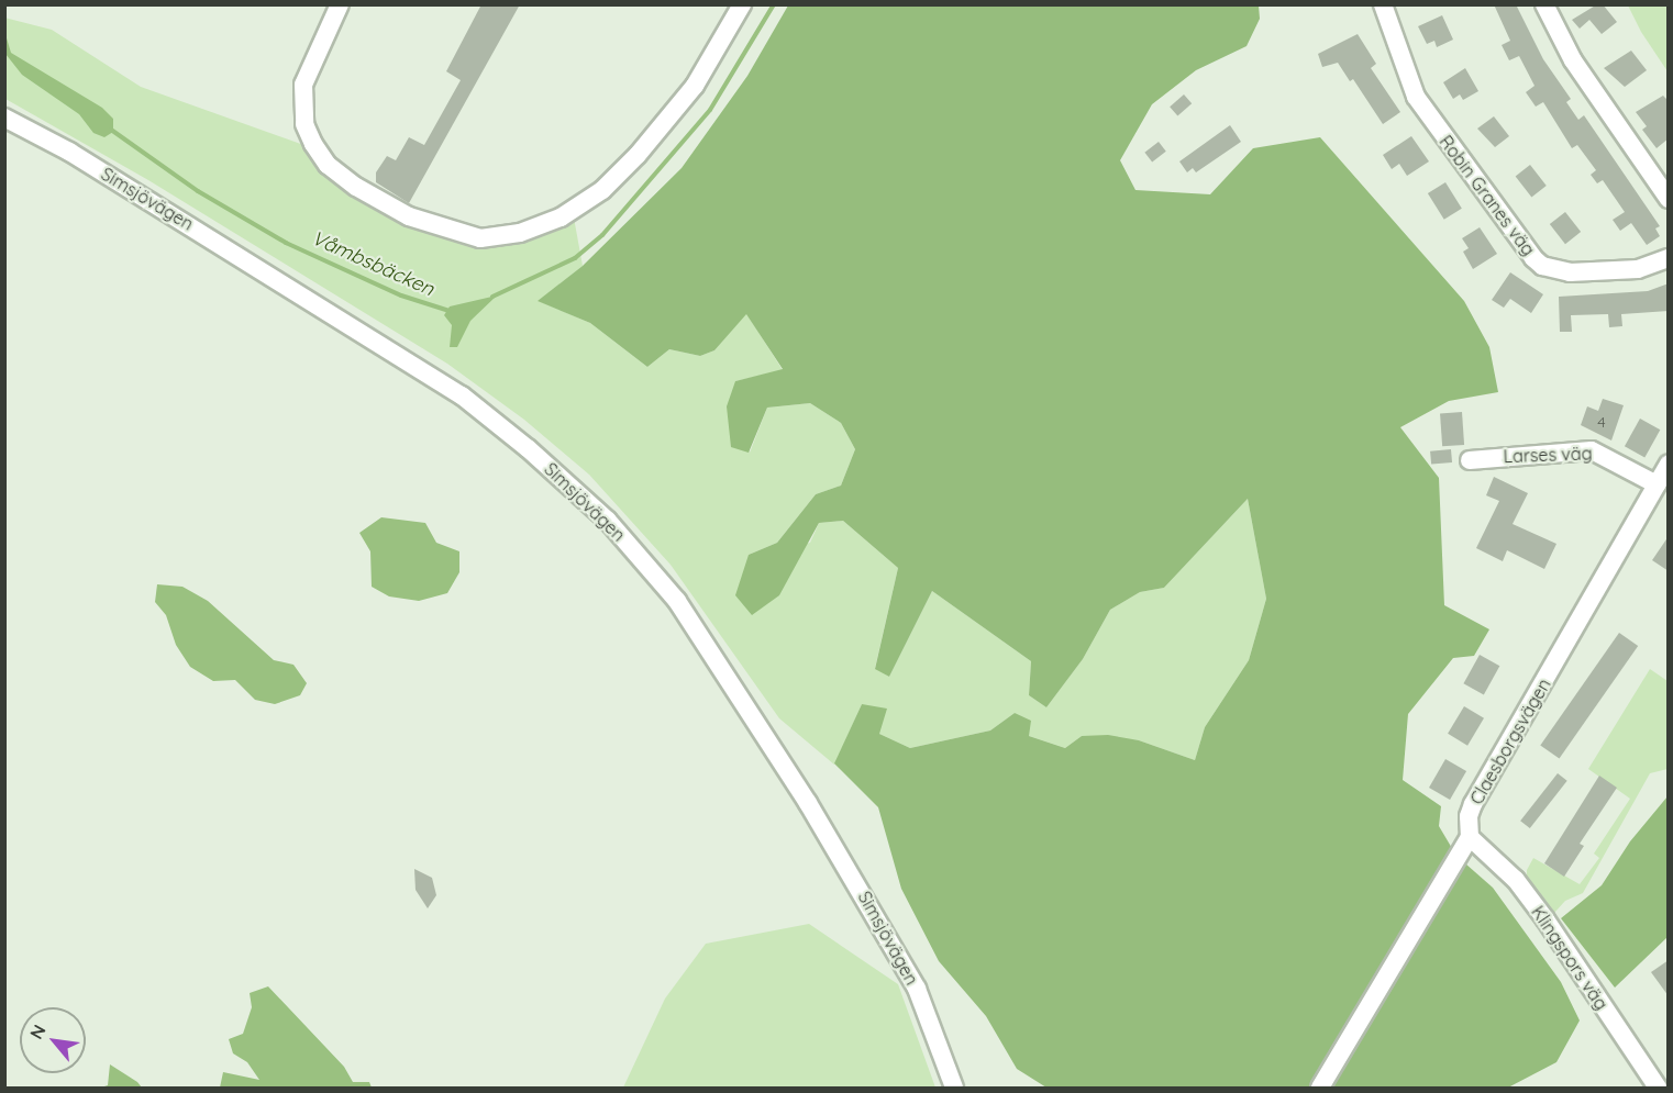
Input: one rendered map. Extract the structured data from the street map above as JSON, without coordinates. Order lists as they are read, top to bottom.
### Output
{
  "streets": {
    "street": [
      "Robin Granes väg",
      "Simsjövägen",
      "Larses väg",
      "Claesborgsvägen",
      "Klingspors väg"
    ]
  },
  "crossings": [
    ["Larses väg", "Claesborgsvägen"],
    ["Claesborgsvägen", "Klingspors väg"]
  ],
  "water": ["Våmbsbäcken"],
  "house_numbers": ["4"],
  "north": "top left"
}
